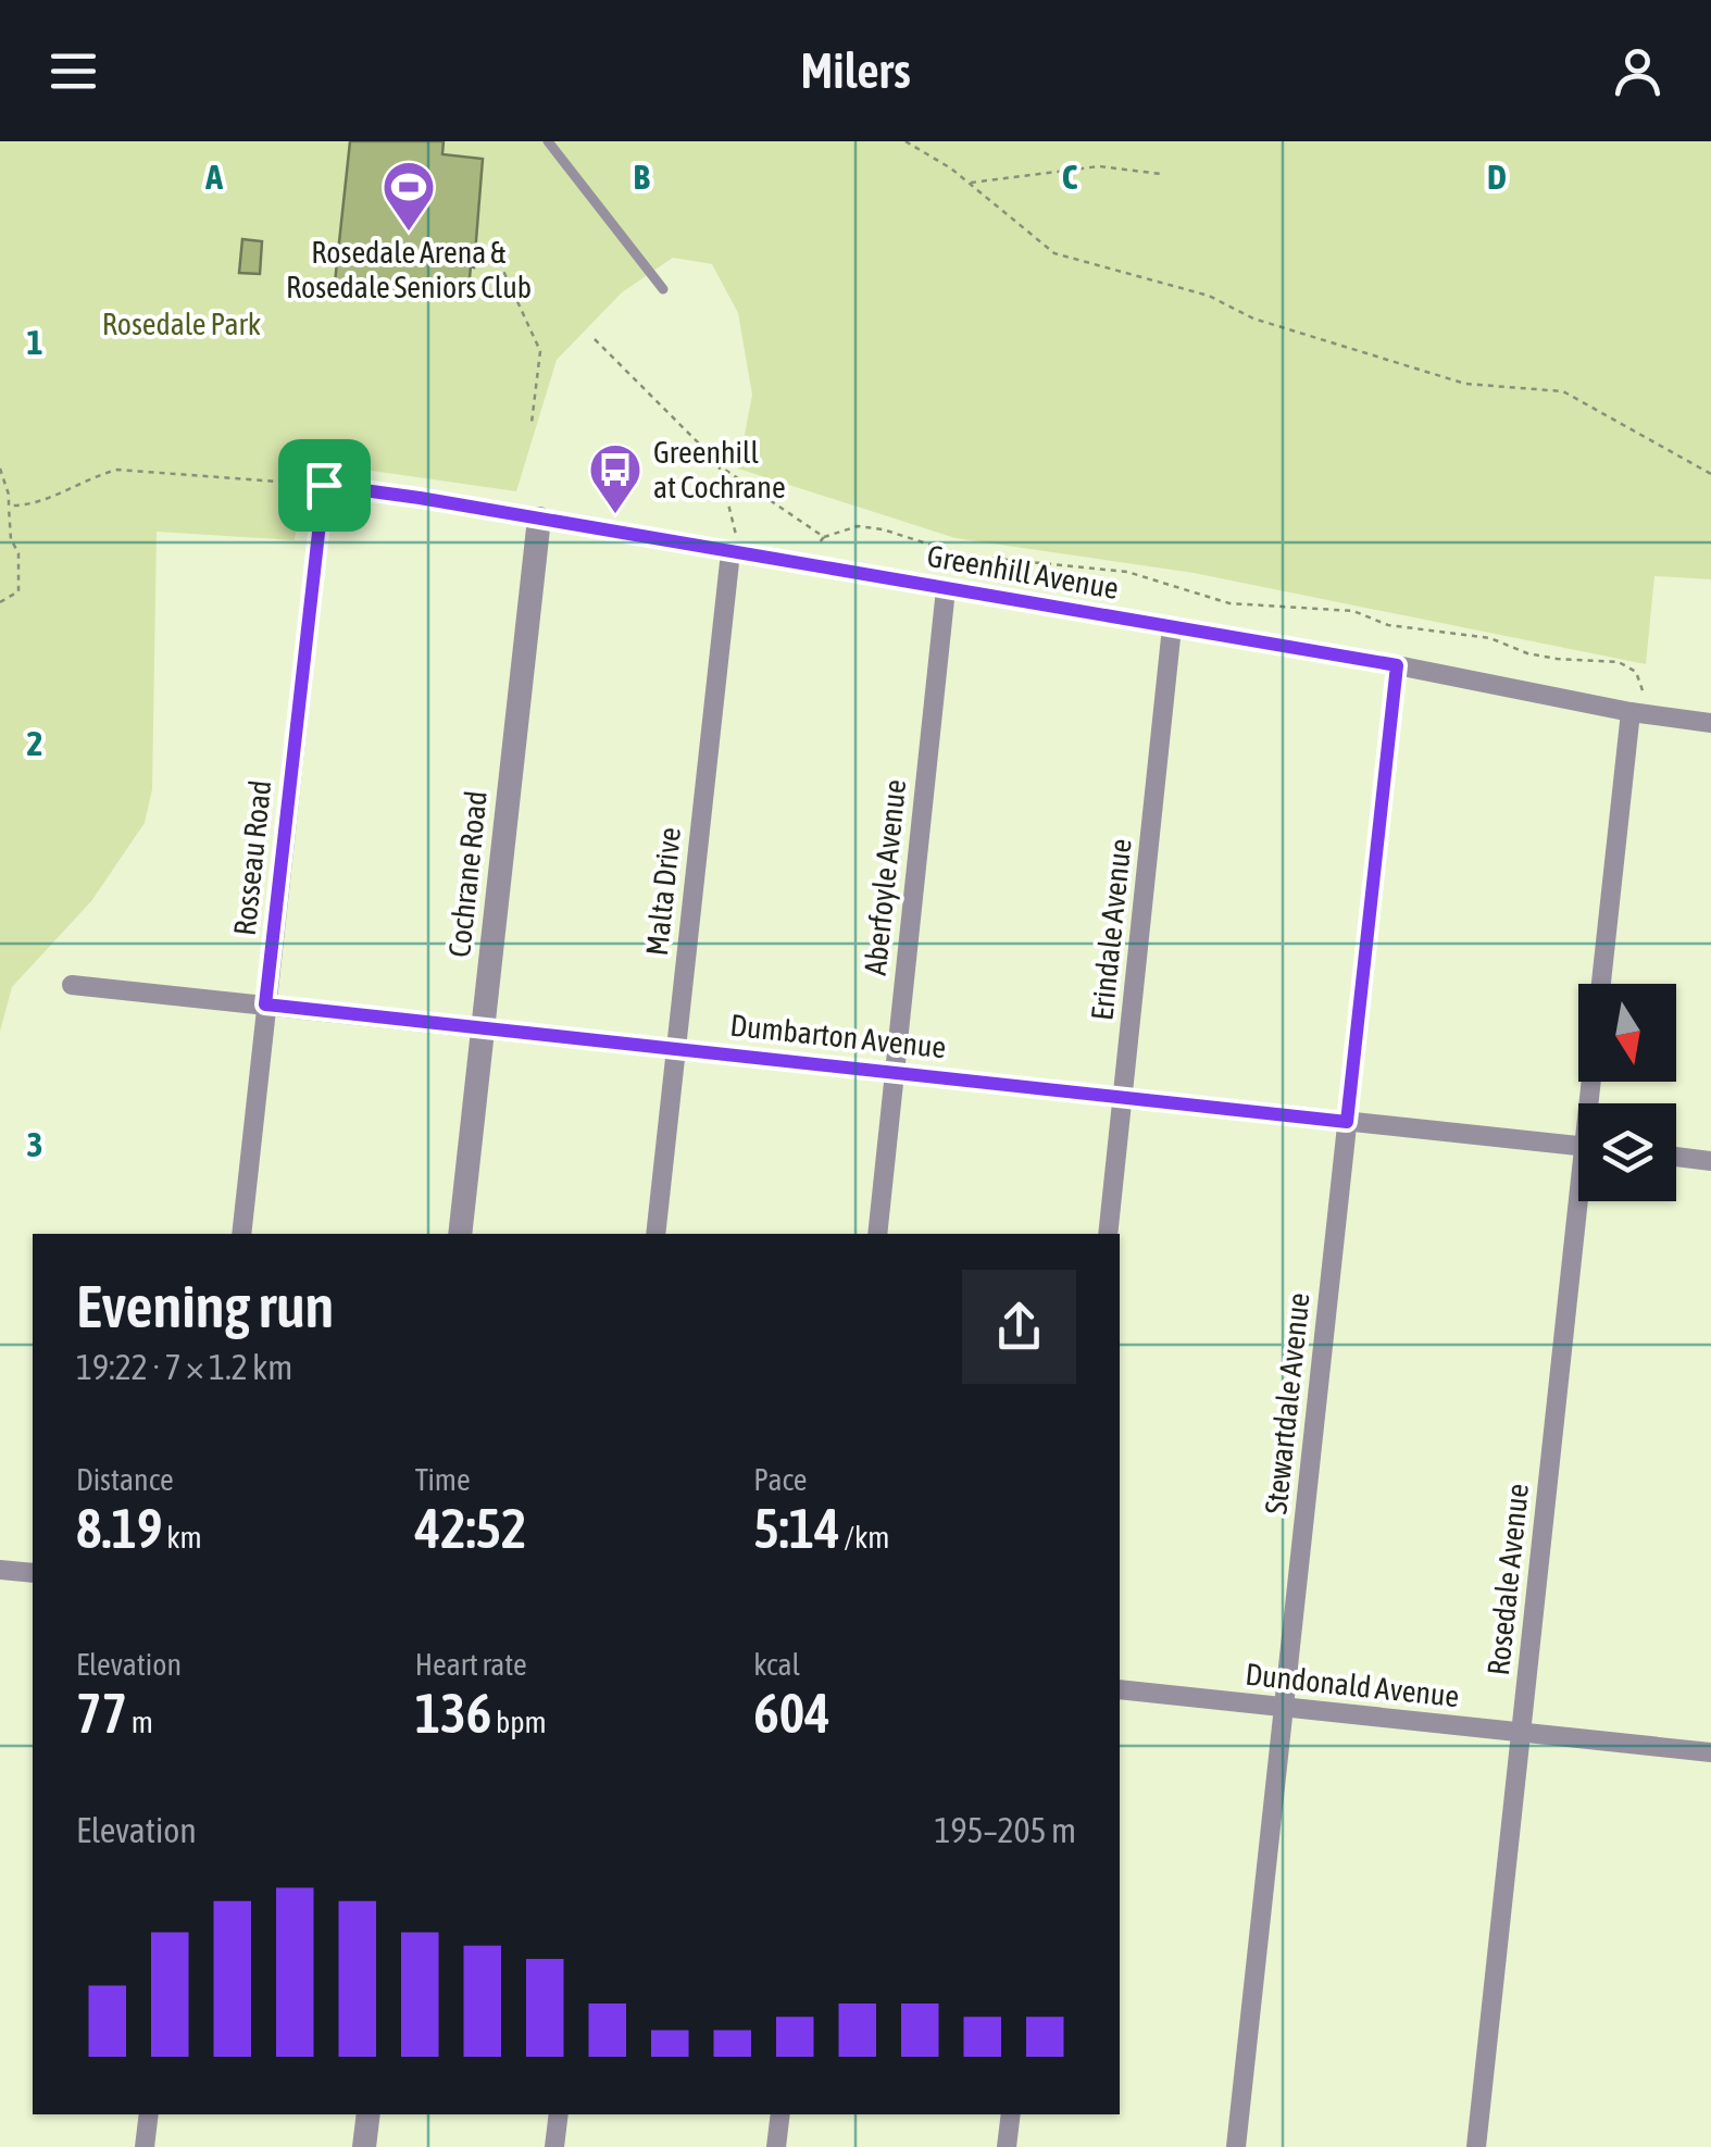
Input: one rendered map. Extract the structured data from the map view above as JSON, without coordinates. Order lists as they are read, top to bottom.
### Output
{
  "streets": {
    "street": [
      "Greenhill Avenue",
      "Rosseau Road",
      "Cochrane Road",
      "Aberfoyle Avenue",
      "Malta Drive",
      "Erindale Avenue",
      "Dumbarton Avenue",
      "Stewartdale Avenue",
      "Rosedale Avenue",
      "Dundonald Avenue"
    ]
  },
  "crossings": [
    ["Greenhill Avenue", "Rosseau Road"],
    ["Greenhill Avenue", "Cochrane Road"],
    ["Greenhill Avenue", "Aberfoyle Avenue"],
    ["Greenhill Avenue", "Malta Drive"],
    ["Greenhill Avenue", "Erindale Avenue"],
    ["Greenhill Avenue", "Stewartdale Avenue"],
    ["Rosseau Road", "Dumbarton Avenue"],
    ["Cochrane Road", "Dumbarton Avenue"],
    ["Aberfoyle Avenue", "Dumbarton Avenue"],
    ["Malta Drive", "Dumbarton Avenue"],
    ["Erindale Avenue", "Dumbarton Avenue"],
    ["Dumbarton Avenue", "Stewartdale Avenue"],
    ["Stewartdale Avenue", "Dundonald Avenue"],
    ["Rosedale Avenue", "Dundonald Avenue"]
  ],
  "parks": ["Rosedale Park"],
  "places": {
    "sports": ["Rosedale Arena & Rosedale Seniors Club"],
    "bus stop": ["Greenhill at Cochrane"]
  },
  "north": "bottom",
  "page": {
    "header": "Milers",
    "heading": ["Evening run", "19:22 · 7 × 1.2 km"],
    "stats": [
      ["Distance", "8.19 km"],
      ["Time", "42:52"],
      ["Pace", "5:14 /km"],
      ["Elevation", "77 m"],
      ["Heart rate", "136 bpm"],
      ["kcal", "604"]
    ],
    "chart": ["Elevation", "195–205 m"]
  },
  "grid": {
    "columns": [
      "A",
      "B",
      "C",
      "D"
    ],
    "rows": ["1", "2", "3"]
  }
}
